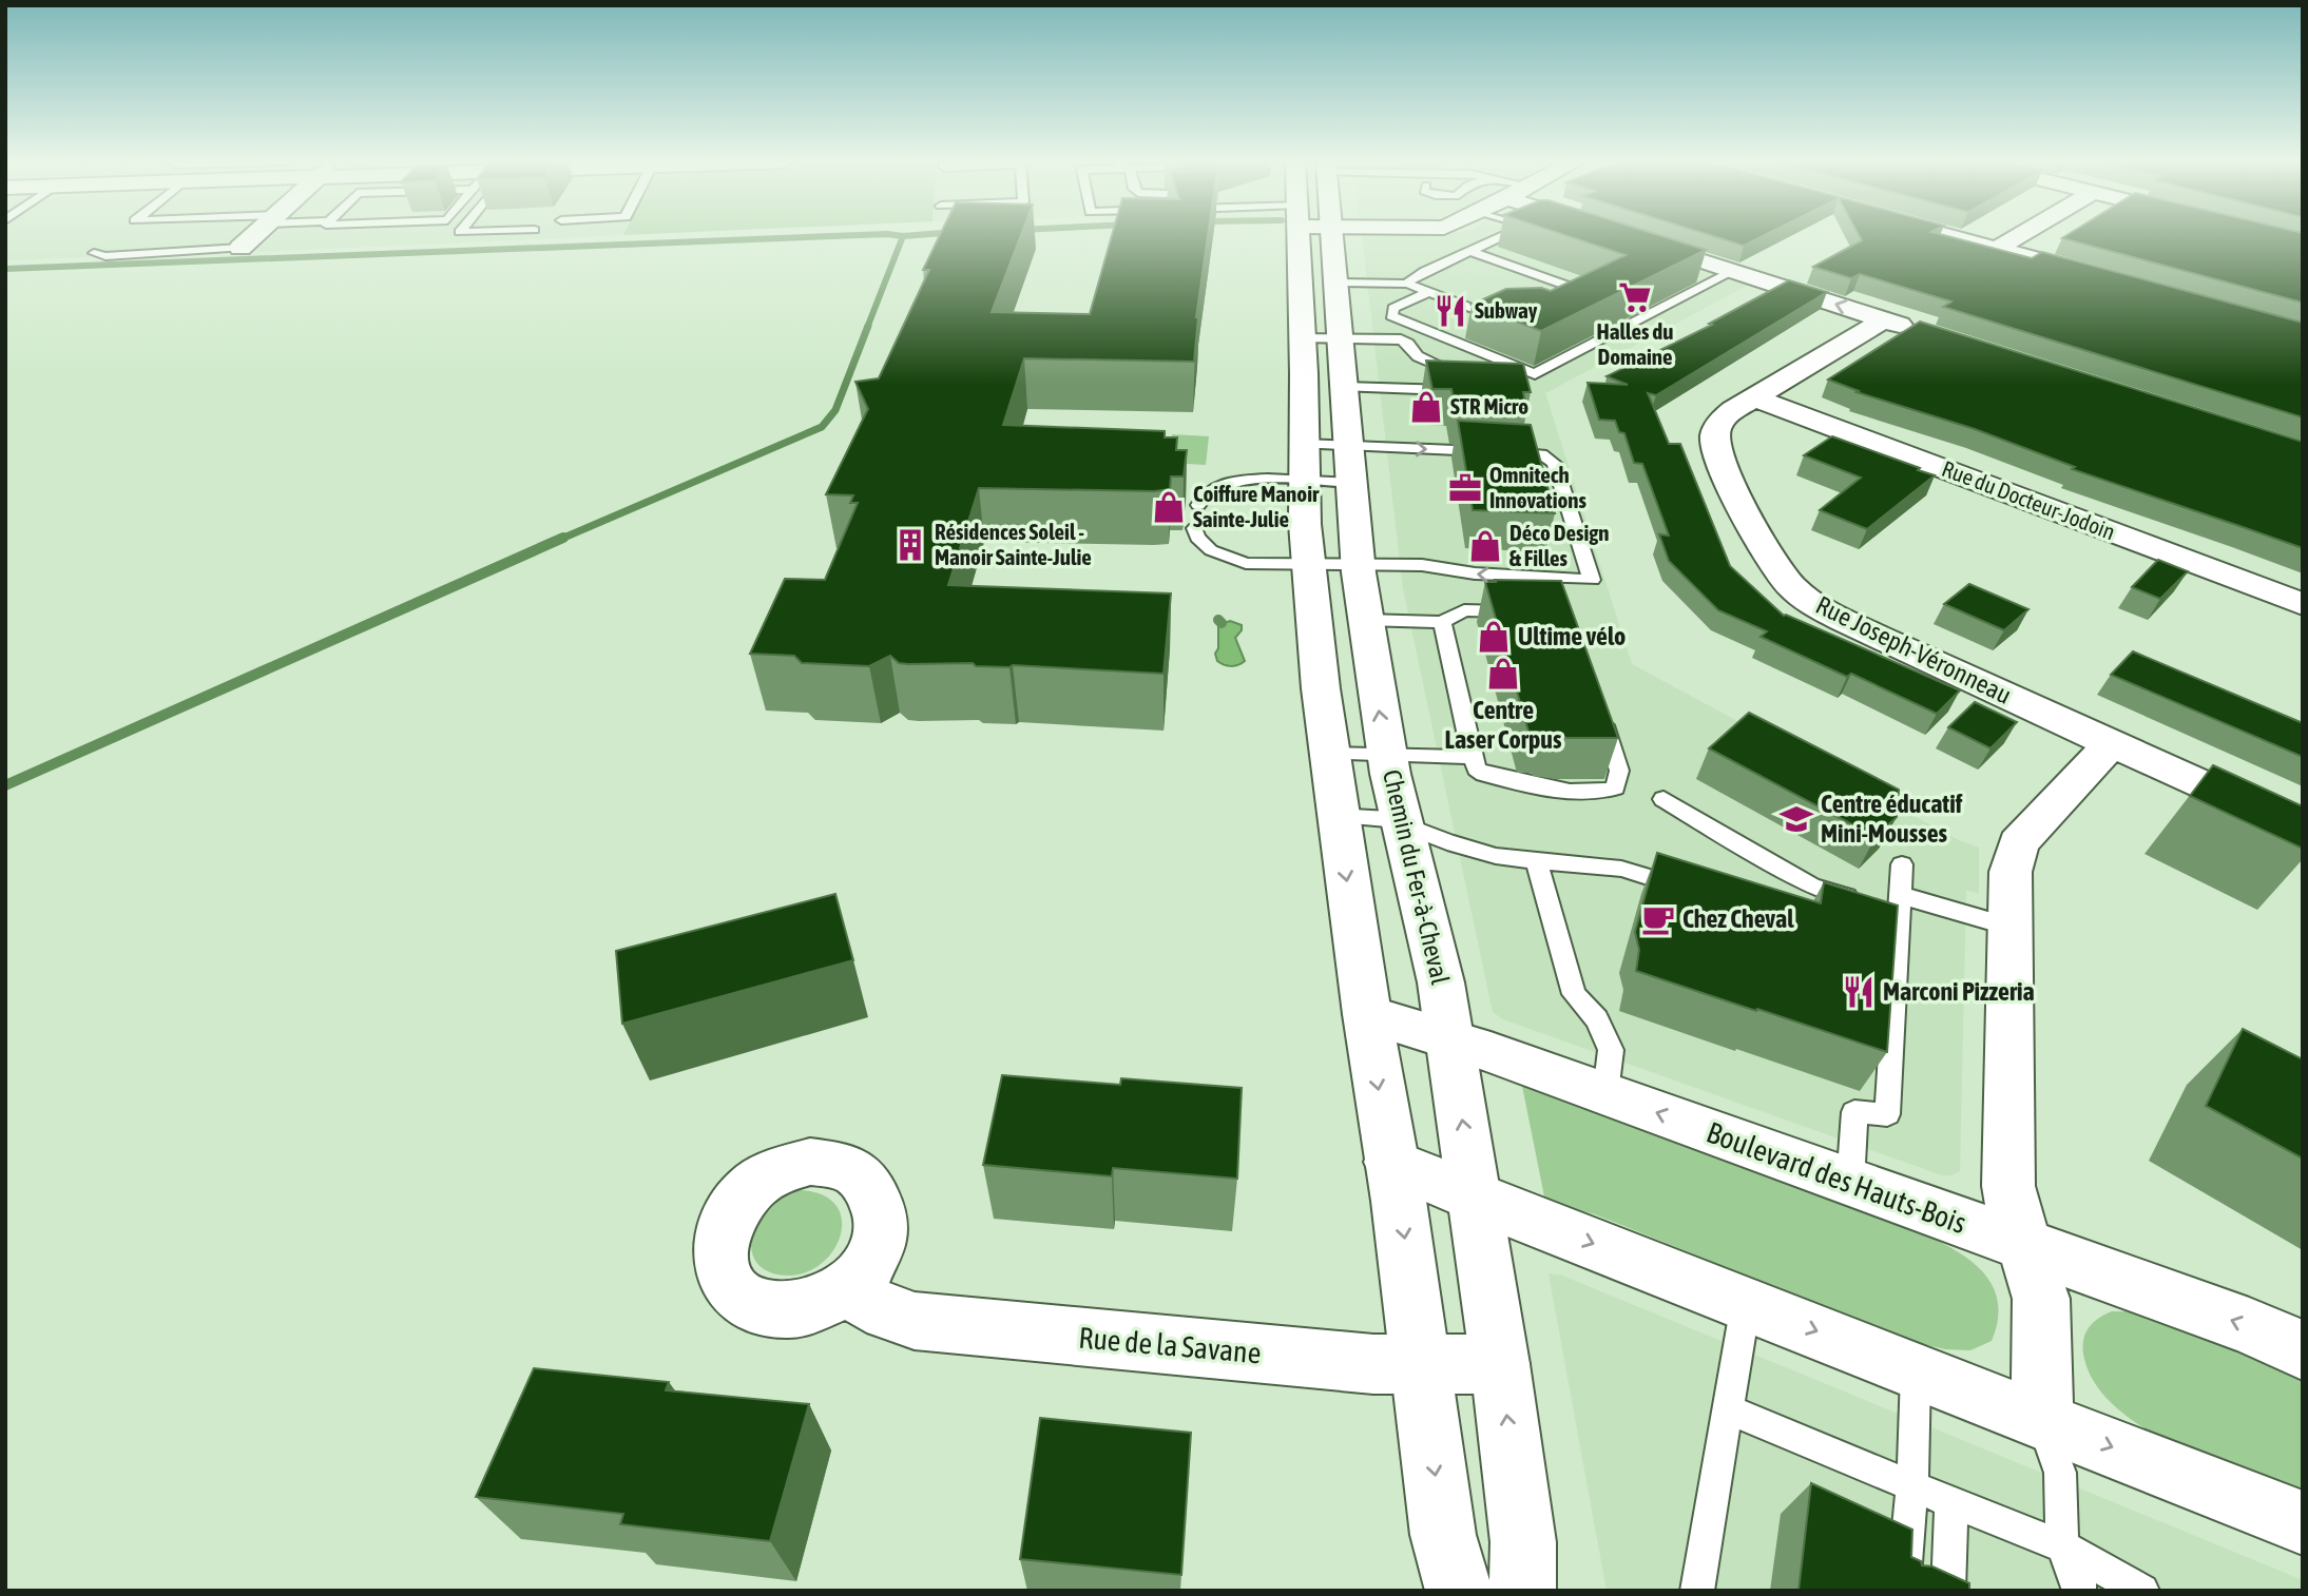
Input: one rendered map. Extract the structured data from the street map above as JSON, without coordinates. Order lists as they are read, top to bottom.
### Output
{
  "streets": {
    "street": [
      "Rue du Docteur-Jodoin",
      "Rue Joseph-Véronneau",
      "Chemin du Fer-à-Cheval",
      "Boulevard des Hauts-Bois",
      "Rue de la Savane"
    ]
  },
  "crossings": [
    ["Rue du Docteur-Jodoin", "Rue Joseph-Véronneau"],
    ["Chemin du Fer-à-Cheval", "Boulevard des Hauts-Bois"],
    ["Chemin du Fer-à-Cheval", "Rue de la Savane"]
  ],
  "places": {
    "supermarket": ["Halles du Domaine"],
    "restaurant": ["Subway", "Marconi Pizzeria"],
    "shop": [
      "STR Micro",
      "Coiffure Manoir Sainte-Julie",
      "Déco Design & Filles",
      "Ultime vélo",
      "Centre Laser Corpus"
    ],
    "office": ["Omnitech Innovations"],
    "building": ["Résidences Soleil - Manoir Sainte-Julie"],
    "school or university": ["Centre éducatif Mini-Mousses"],
    "cafe": ["Chez Cheval"]
  }
}
